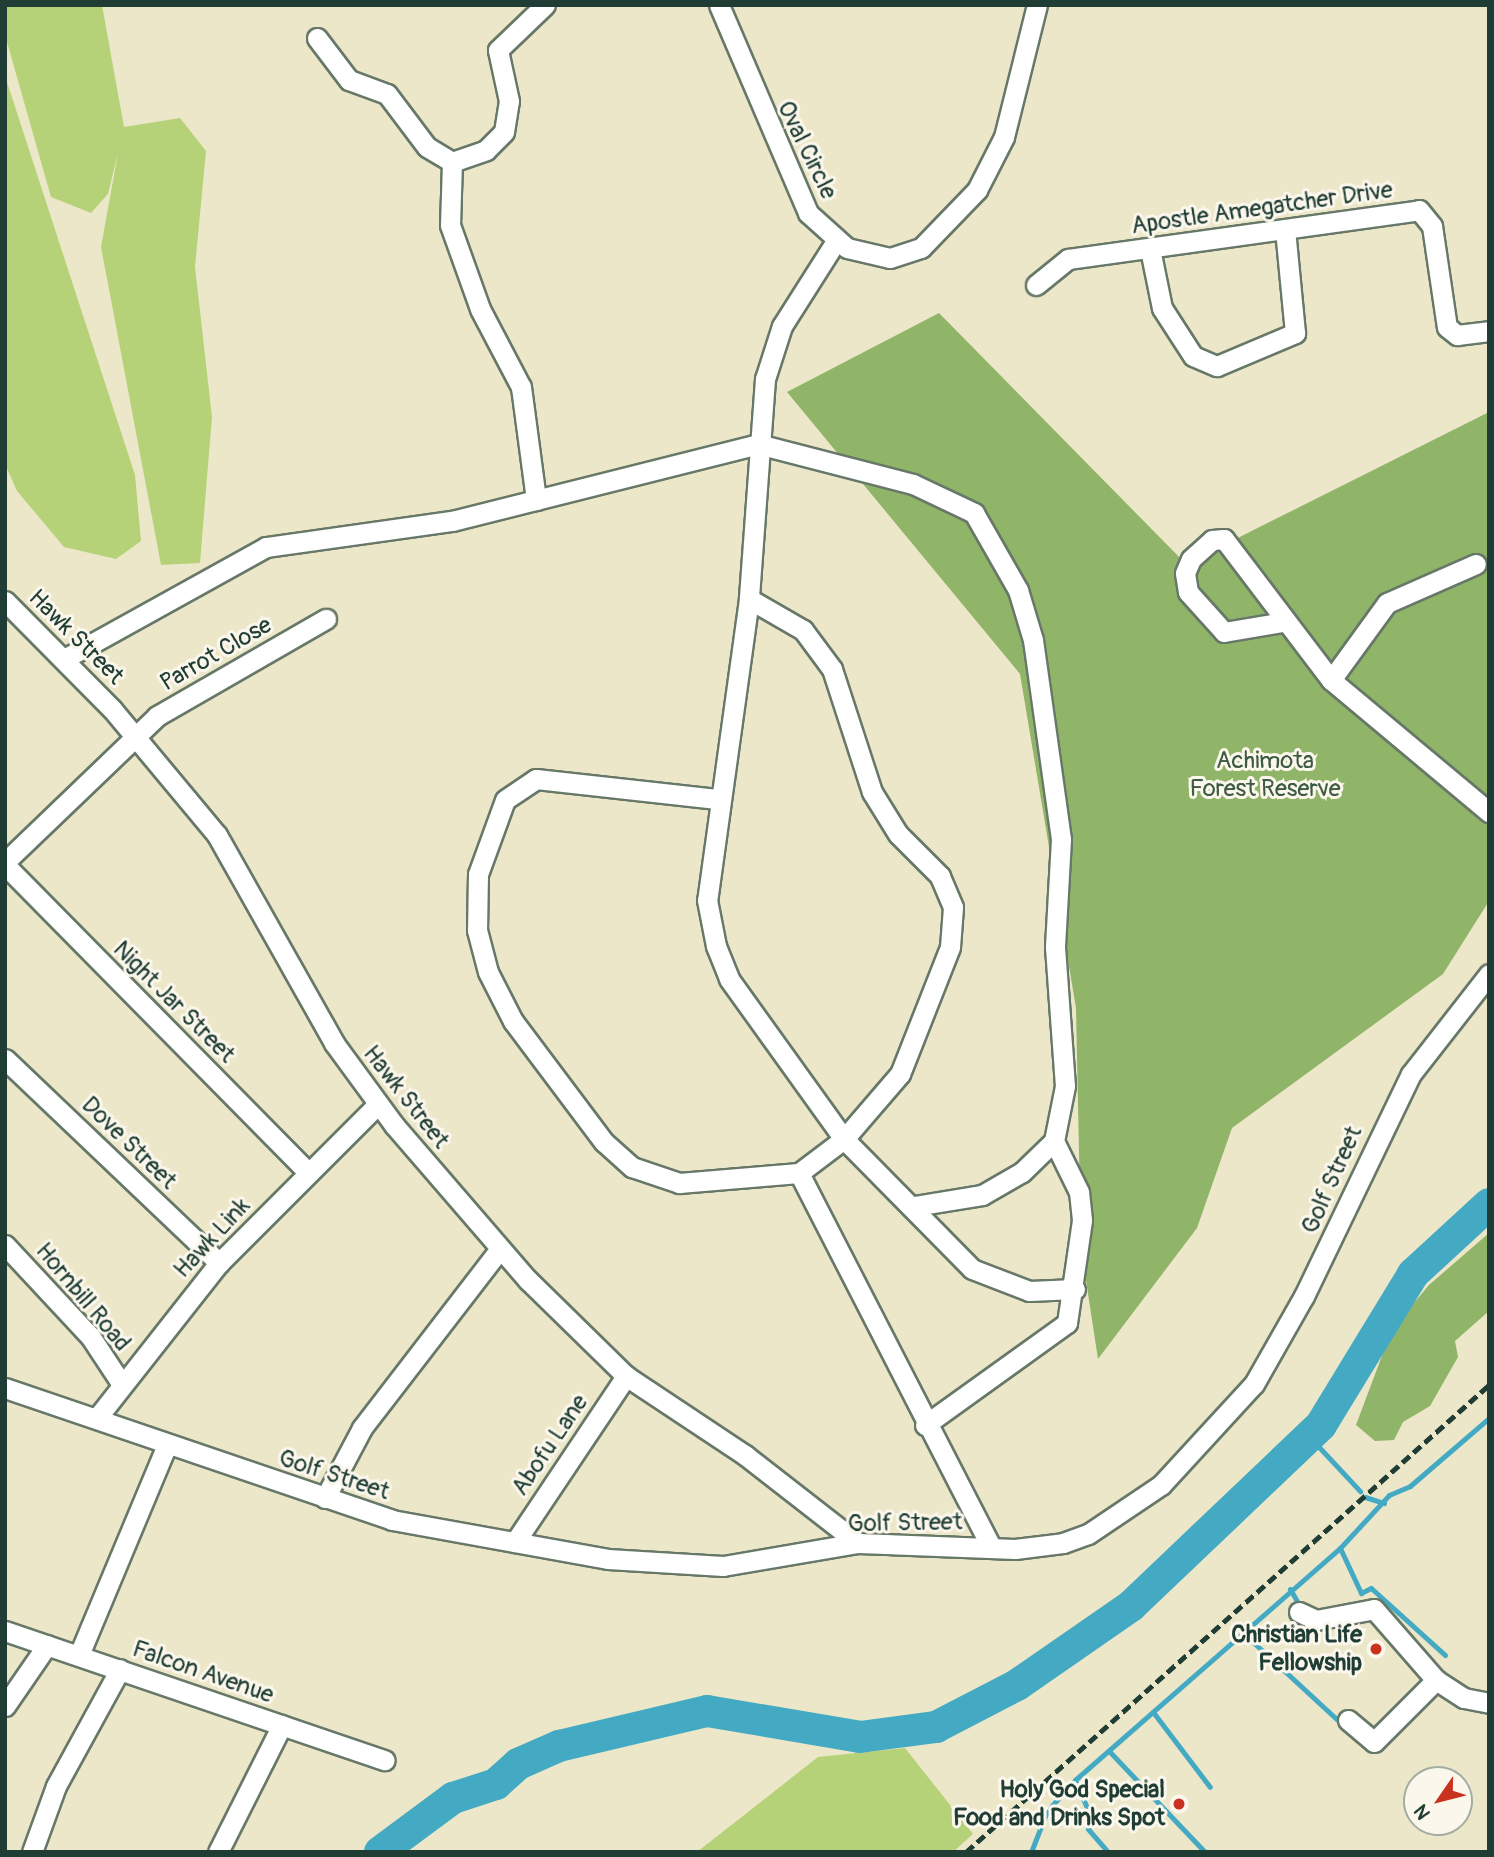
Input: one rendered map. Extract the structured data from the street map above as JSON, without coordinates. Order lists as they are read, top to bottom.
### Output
{
  "streets": {
    "street": [
      "Oval Circle",
      "Apostle Amegatcher Drive",
      "Hawk Street",
      "Parrot Close",
      "Night Jar Street",
      "Dove Street",
      "Golf Street",
      "Hawk Link",
      "Hornbill Road",
      "Abofu Lane",
      "Falcon Avenue"
    ]
  },
  "crossings": [
    ["Hawk Street", "Parrot Close"],
    ["Hawk Street", "Golf Street"],
    ["Hawk Street", "Hawk Link"],
    ["Hawk Street", "Abofu Lane"],
    ["Parrot Close", "Night Jar Street"],
    ["Night Jar Street", "Hawk Link"],
    ["Dove Street", "Hawk Link"],
    ["Golf Street", "Hawk Link"],
    ["Golf Street", "Abofu Lane"],
    ["Hawk Link", "Hornbill Road"]
  ],
  "parks": ["Achimota Forest Reserve"],
  "places": ["Christian Life Fellowship", "Holy God Special Food and Drinks Spot"],
  "north": "bottom left"
}
